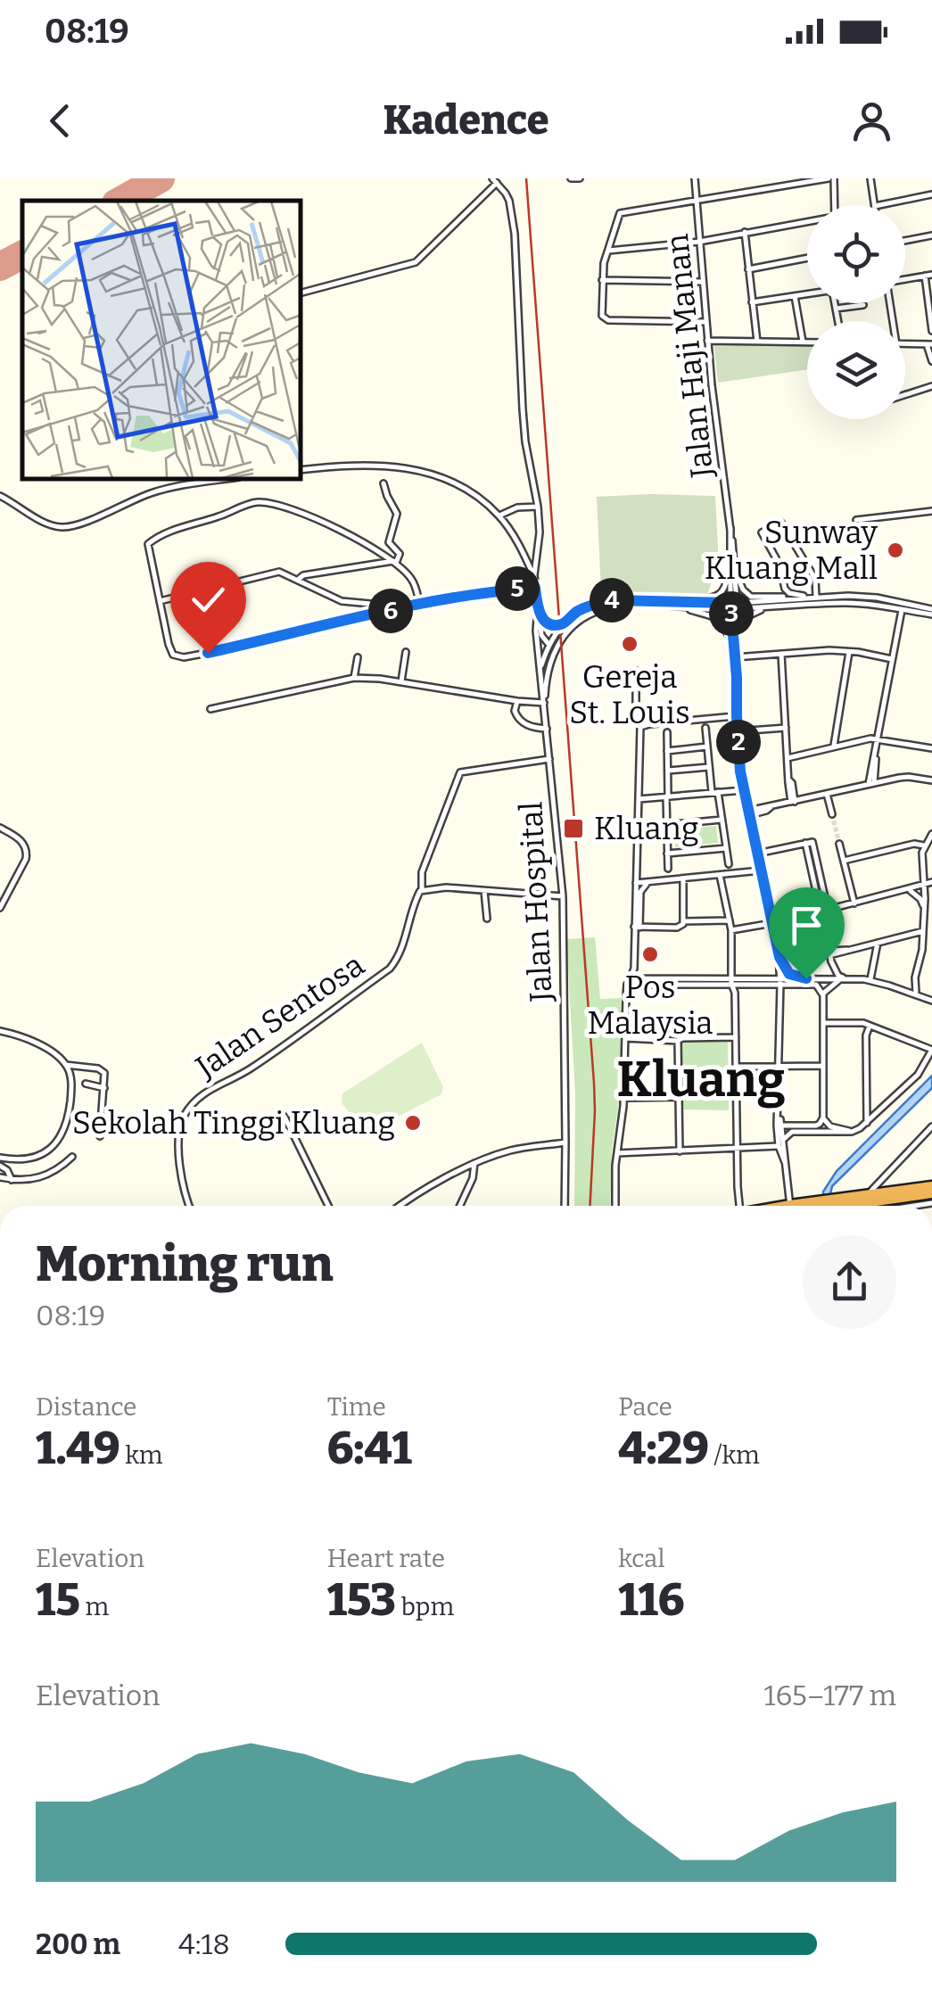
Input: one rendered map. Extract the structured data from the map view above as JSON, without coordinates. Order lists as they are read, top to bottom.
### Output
{
  "streets": {
    "street": ["Jalan Haji Manan", "Jalan Hospital", "Jalan Sentosa"]
  },
  "crossings": [
    ["Jalan Hospital", "Jalan Sentosa"]
  ],
  "districts": ["Kluang"],
  "places": {
    "other": [
      "Sunway Kluang Mall",
      "Gereja St. Louis",
      "Pos Malaysia",
      "Sekolah Tinggi Kluang"
    ],
    "transit": ["Kluang"]
  },
  "page": {
    "status": "08:19",
    "header": "Kadence",
    "pins": [
      "5",
      "4",
      "6",
      "3",
      "2"
    ],
    "heading": ["Morning run", "08:19"],
    "stats": [
      ["Distance", "1.49 km"],
      ["Time", "6:41"],
      ["Pace", "4:29 /km"],
      ["Elevation", "15 m"],
      ["Heart rate", "153 bpm"],
      ["kcal", "116"]
    ],
    "chart": ["Elevation", "165–177 m"],
    "list": [
      {
        "name": "200 m",
        "note": "4:18"
      }
    ]
  }
}
